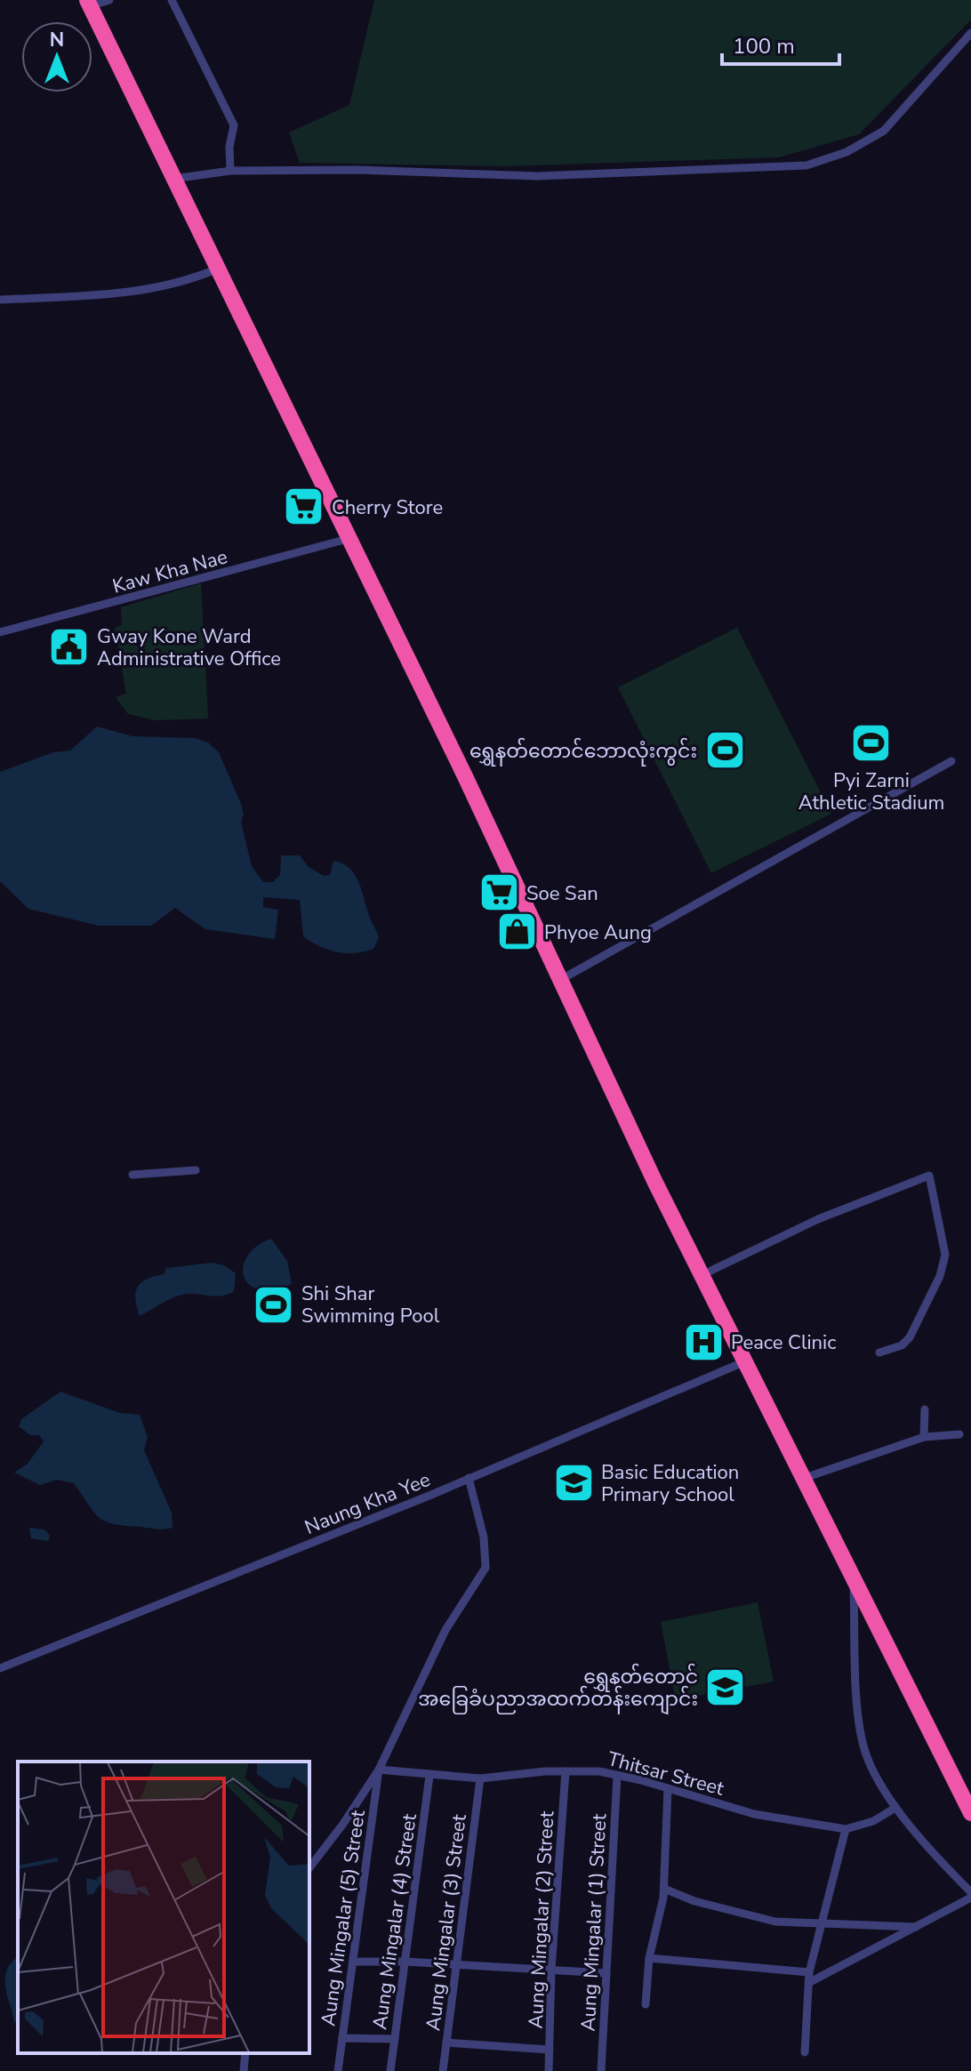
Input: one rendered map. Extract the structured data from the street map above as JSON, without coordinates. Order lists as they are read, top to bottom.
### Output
{
  "streets": {
    "street": [
      "Kaw Kha Nae",
      "Naung Kha Yee",
      "Thitsar Street",
      "Aung Mingalar (5) Street",
      "Aung Mingalar (2) Street",
      "Aung Mingalar (4) Street",
      "Aung Mingalar (3) Street",
      "Aung Mingalar (1) Street"
    ]
  },
  "crossings": [
    ["Thitsar Street", "Aung Mingalar (5) Street"],
    ["Thitsar Street", "Aung Mingalar (2) Street"],
    ["Thitsar Street", "Aung Mingalar (4) Street"],
    ["Thitsar Street", "Aung Mingalar (3) Street"],
    ["Thitsar Street", "Aung Mingalar (1) Street"]
  ],
  "places": {
    "supermarket": ["Cherry Store", "Soe San"],
    "public building": ["Gway Kone Ward Administrative Office"],
    "sports": ["Pyi Zarni Athletic Stadium", "ရွှေနတ်တောင်ဘောလုံးကွင်း", "Shi Shar Swimming Pool"],
    "shop": ["Phyoe Aung"],
    "hospital": ["Peace Clinic"],
    "school or university": ["Basic Education Primary School", "ရွှေနတ်တောင် အခြေခံပညာအထက်တန်းကျောင်း"]
  },
  "scale_bar": "100 m",
  "north": "top"
}
